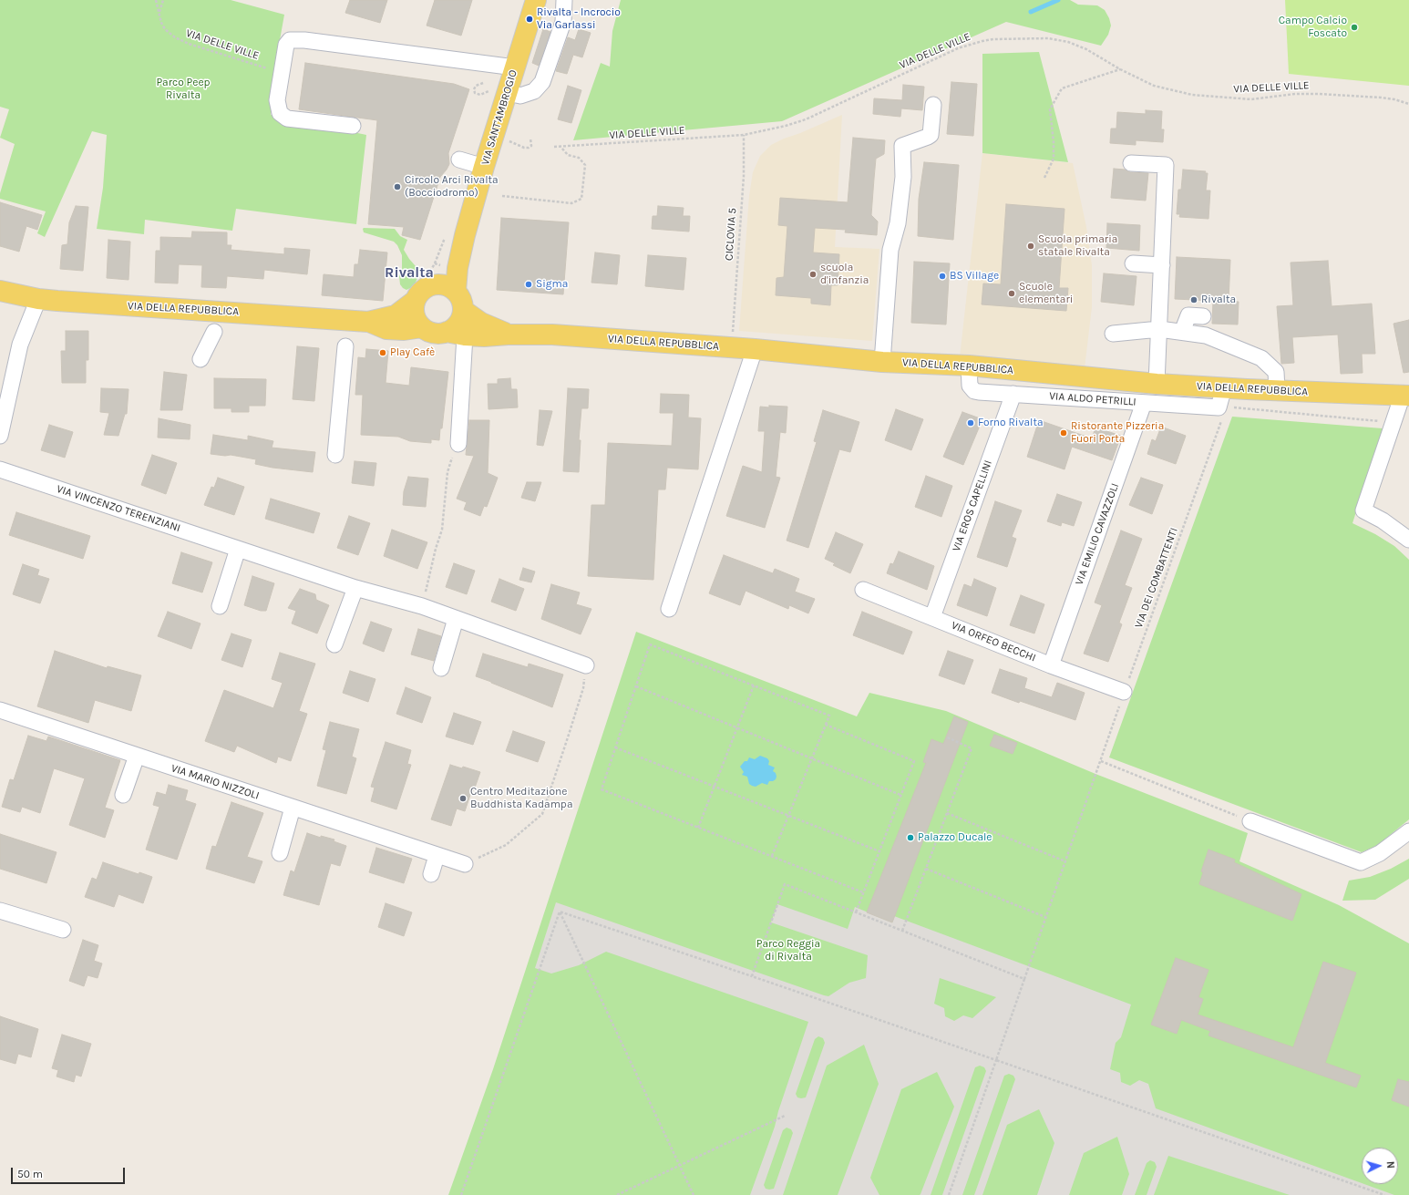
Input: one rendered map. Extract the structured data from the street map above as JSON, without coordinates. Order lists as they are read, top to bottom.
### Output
{
  "streets": {
    "main road": ["VIA SANT'AMBROGIO", "VIA DELLA REPUBBLICA"],
    "street": [
      "VIA ALDO PETRILLI",
      "VIA EROS CAPELLINI",
      "VIA VINCENZO TERENZIANI",
      "VIA EMILIO CAVAZZOLI",
      "VIA ORFEO BECCHI",
      "VIA MARIO NIZZOLI"
    ],
    "path": ["VIA DELLE VILLE", "CICLOVIA 5", "VIA DEI COMBATTENTI"]
  },
  "crossings": [
    ["VIA DELLE VILLE", "CICLOVIA 5"],
    ["VIA SANT'AMBROGIO", "VIA DELLA REPUBBLICA"],
    ["VIA DELLA REPUBBLICA", "VIA ALDO PETRILLI"],
    ["VIA ALDO PETRILLI", "VIA EROS CAPELLINI"],
    ["VIA ALDO PETRILLI", "VIA EMILIO CAVAZZOLI"],
    ["VIA EROS CAPELLINI", "VIA ORFEO BECCHI"],
    ["VIA EMILIO CAVAZZOLI", "VIA ORFEO BECCHI"],
    ["VIA DEI COMBATTENTI", "VIA ORFEO BECCHI"]
  ],
  "districts": ["Rivalta"],
  "parks": ["Parco Peep Rivalta", "Parco Reggia di Rivalta"],
  "places": [
    "Rivalta - Incrocio Via Garlassi",
    "Campo Calcio Foscato",
    "Circolo Arci Rivalta (Bocciodromo)",
    "Scuola primaria statale Rivalta",
    "scuola d'infanzia",
    "BS Village",
    "Sigma",
    "Scuole elementari",
    "Rivalta",
    "Play Cafè",
    "Forno Rivalta",
    "Ristorante Pizzeria Fuori Porta",
    "Centro Meditazione Buddhista Kadampa",
    "Palazzo Ducale"
  ],
  "scale_bar": "50 m",
  "north": "right"
}
